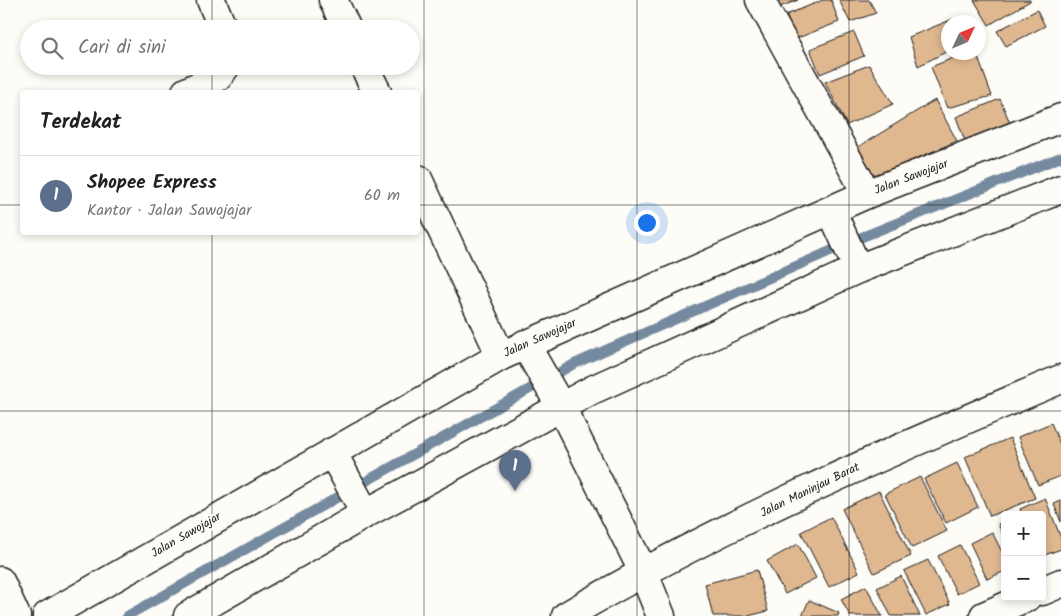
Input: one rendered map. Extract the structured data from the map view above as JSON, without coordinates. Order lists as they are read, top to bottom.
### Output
{
  "streets": {
    "main road": ["Jalan Sawojajar", "Jalan Maninjau Barat"]
  },
  "north": "top right",
  "page": {
    "search": "Cari di sini",
    "heading": "Terdekat",
    "list": [
      {
        "mark": "1",
        "name": "Shopee Express",
        "note": "Kantor · Jalan Sawojajar",
        "value": "60 m"
      }
    ],
    "pins": "1",
    "map_buttons": ["+", "−"]
  }
}
